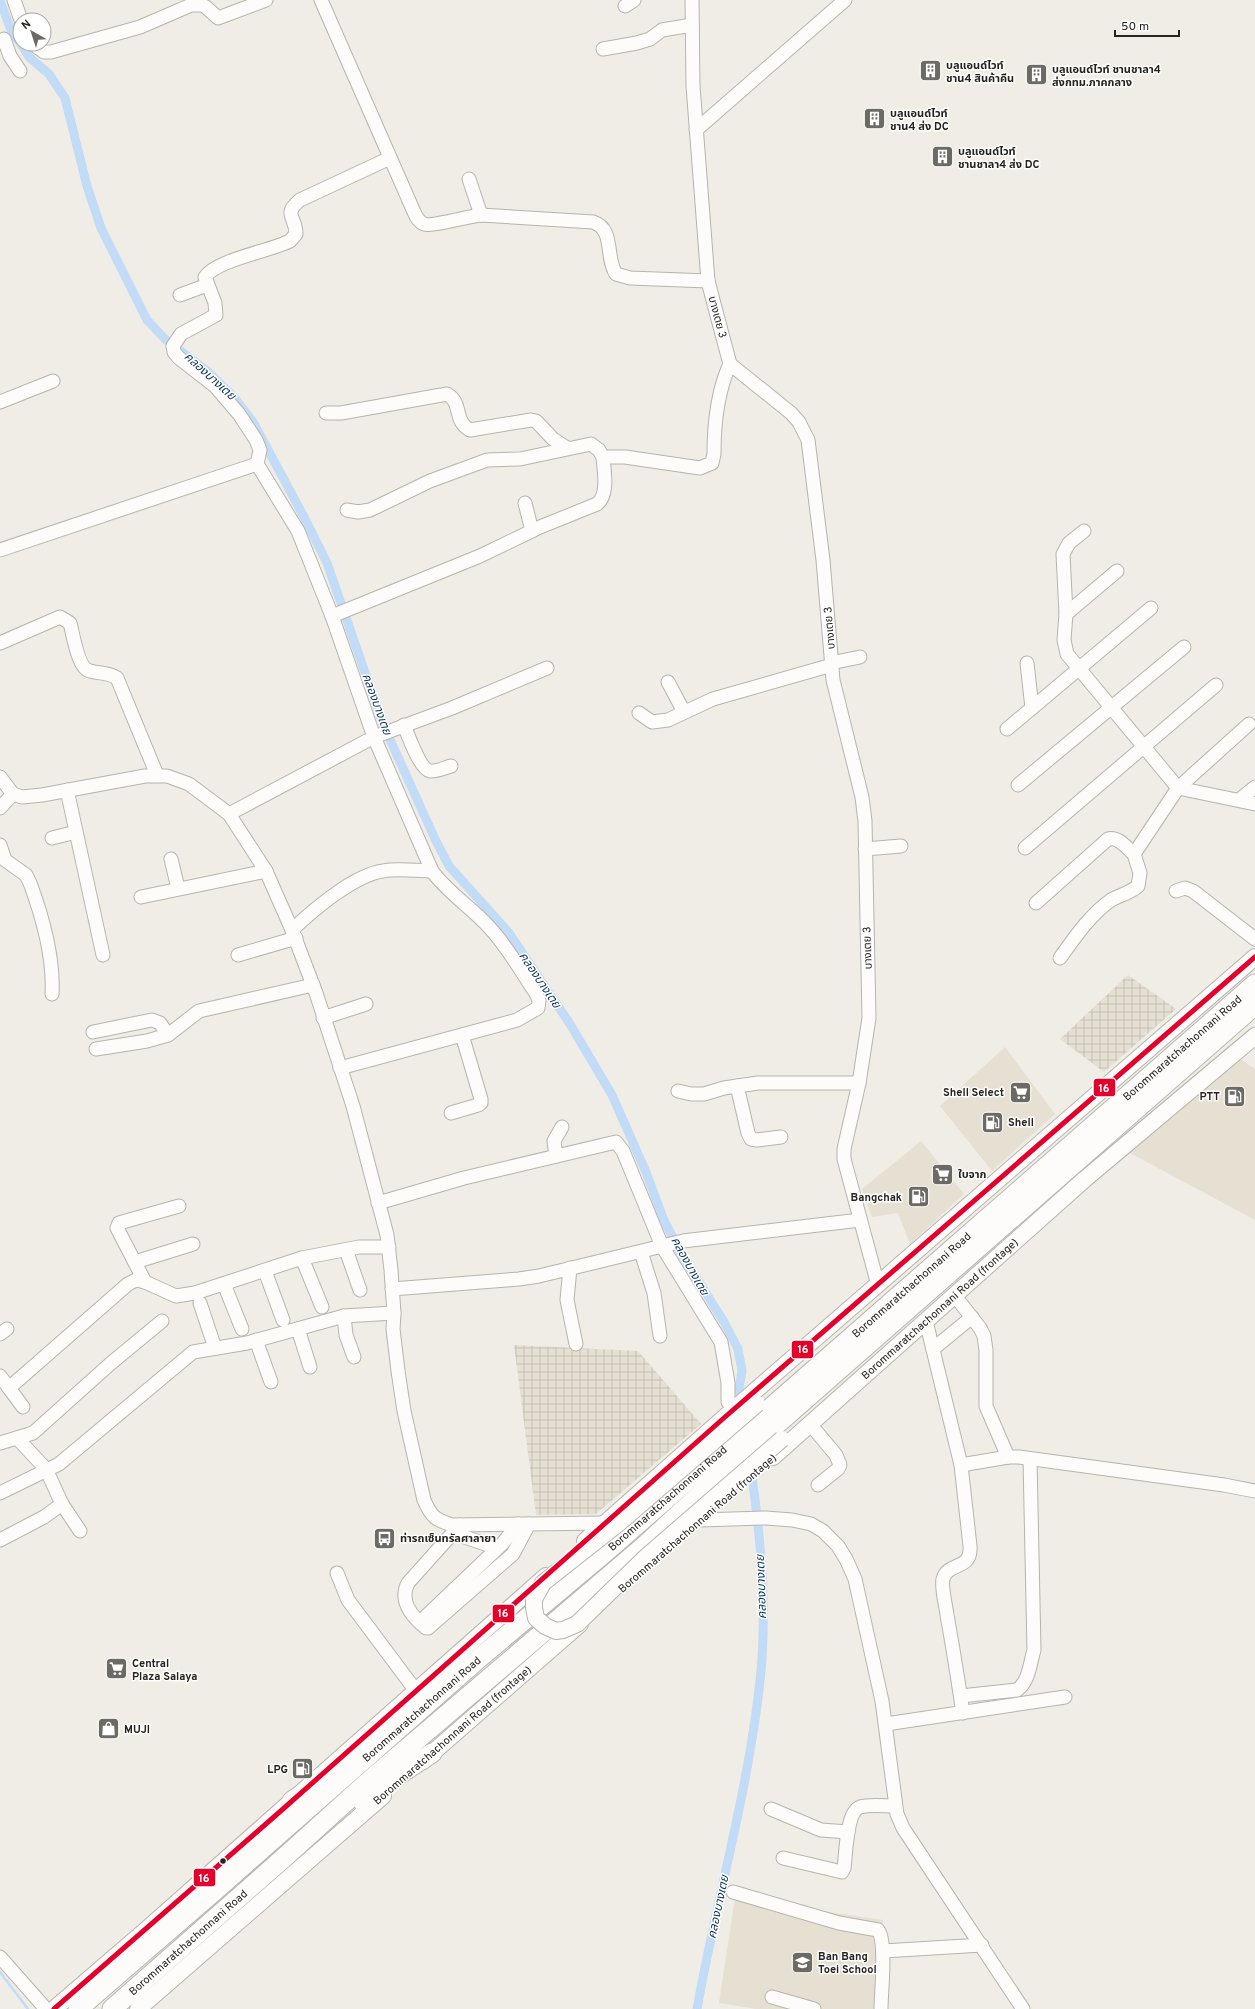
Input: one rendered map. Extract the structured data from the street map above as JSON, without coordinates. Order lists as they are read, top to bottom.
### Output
{
  "streets": {
    "highway": ["Borommaratchachonnani Road"],
    "main road": ["Borommaratchachonnani Road (frontage)"],
    "street": ["บางเตย 3"]
  },
  "water": ["คลองบางเตย"],
  "places": {
    "building": [
      "บลูแอนด์ไวท์ ชาน4 สินค้าคืน",
      "บลูแอนด์ไวท์ ชานชาลา4 ส่งกทม.ภาคกลาง",
      "บลูแอนด์ไวท์ ชาน4 ส่ง DC",
      "บลูแอนด์ไวท์ ชานชาลา4 ส่ง DC"
    ],
    "supermarket": ["Shell Select", "ใบจาก", "Central Plaza Salaya"],
    "fuel station": [
      "PTT",
      "Shell",
      "Bangchak",
      "LPG"
    ],
    "bus stop": ["ท่ารถเซ็นทรัลศาลายา"],
    "shop": ["MUJI"],
    "school or university": ["Ban Bang Toei School"]
  },
  "lines": ["transit line 16"],
  "scale_bar": "50 m",
  "north": "top left"
}
